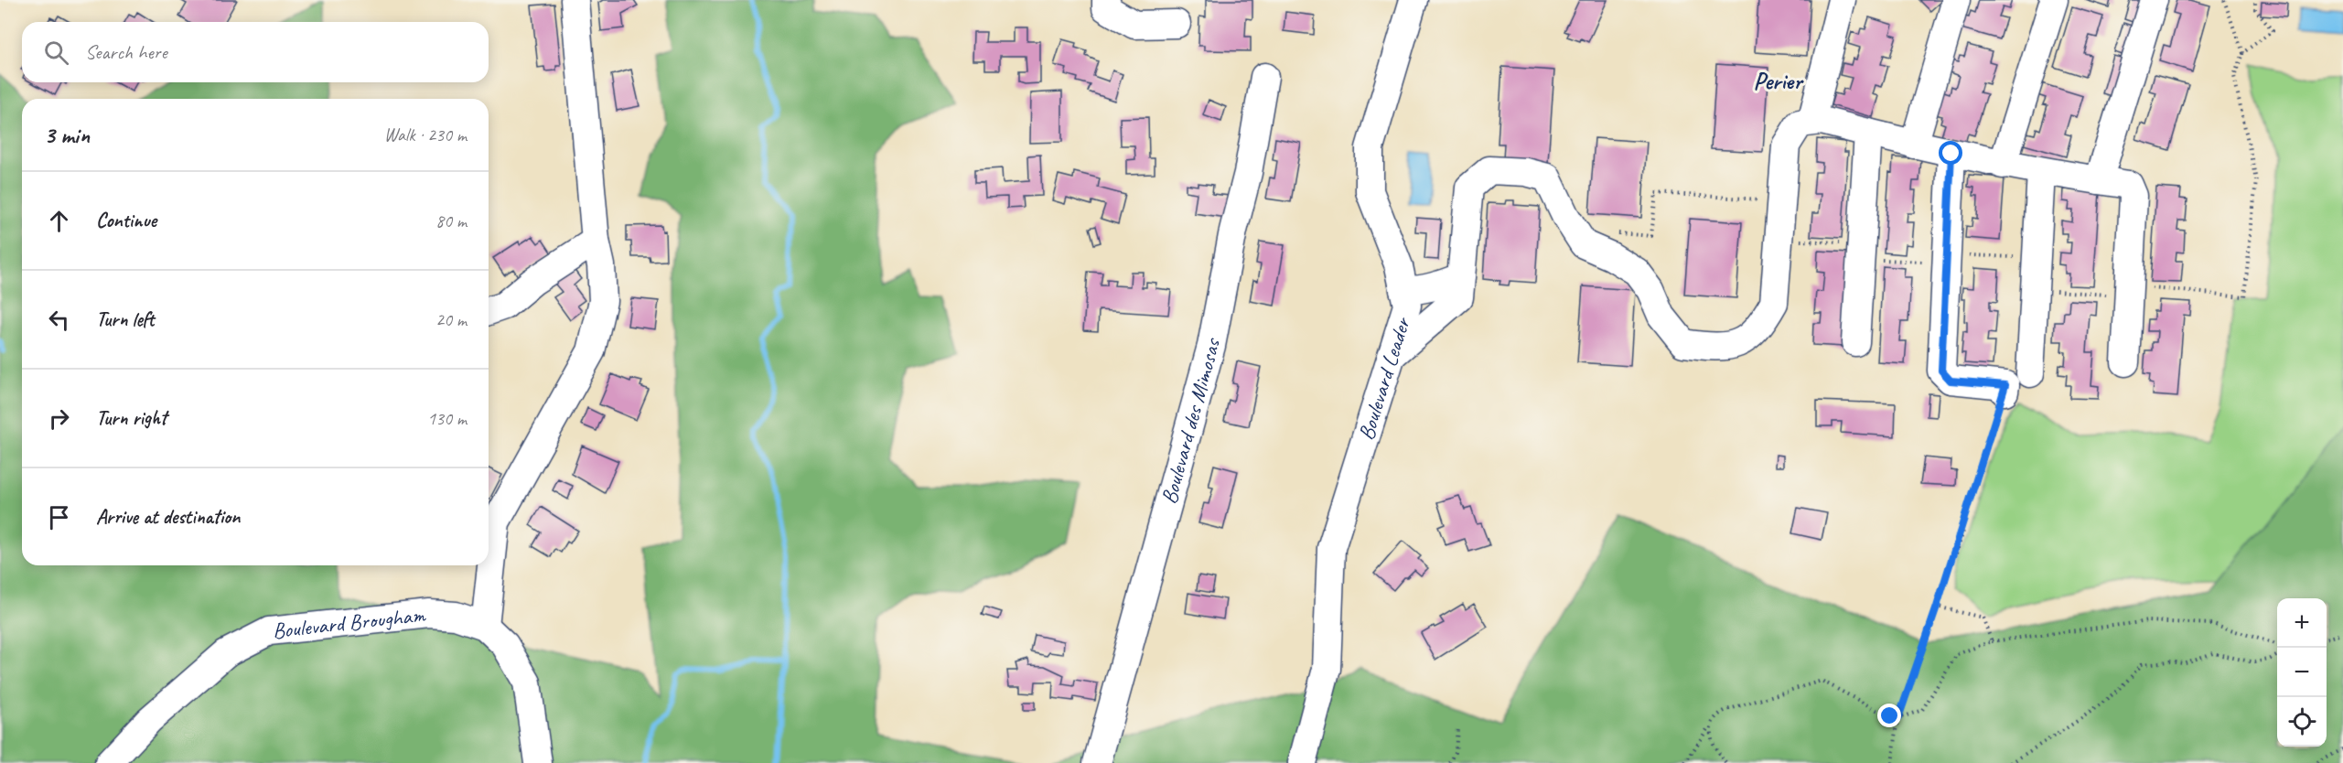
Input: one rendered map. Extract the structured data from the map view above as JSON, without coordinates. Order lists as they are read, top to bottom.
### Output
{
  "streets": {
    "street": ["Boulevard Leader", "Boulevard des Mimosas", "Boulevard Brougham"]
  },
  "districts": ["Perier"],
  "page": {
    "search": "Search here",
    "heading": ["3 min", "Walk · 230 m"],
    "list": [
      ["Continue", "80 m"],
      ["Turn left", "20 m"],
      ["Turn right", "130 m"],
      "Arrive at destination"
    ],
    "map_buttons": ["+", "−"]
  }
}
